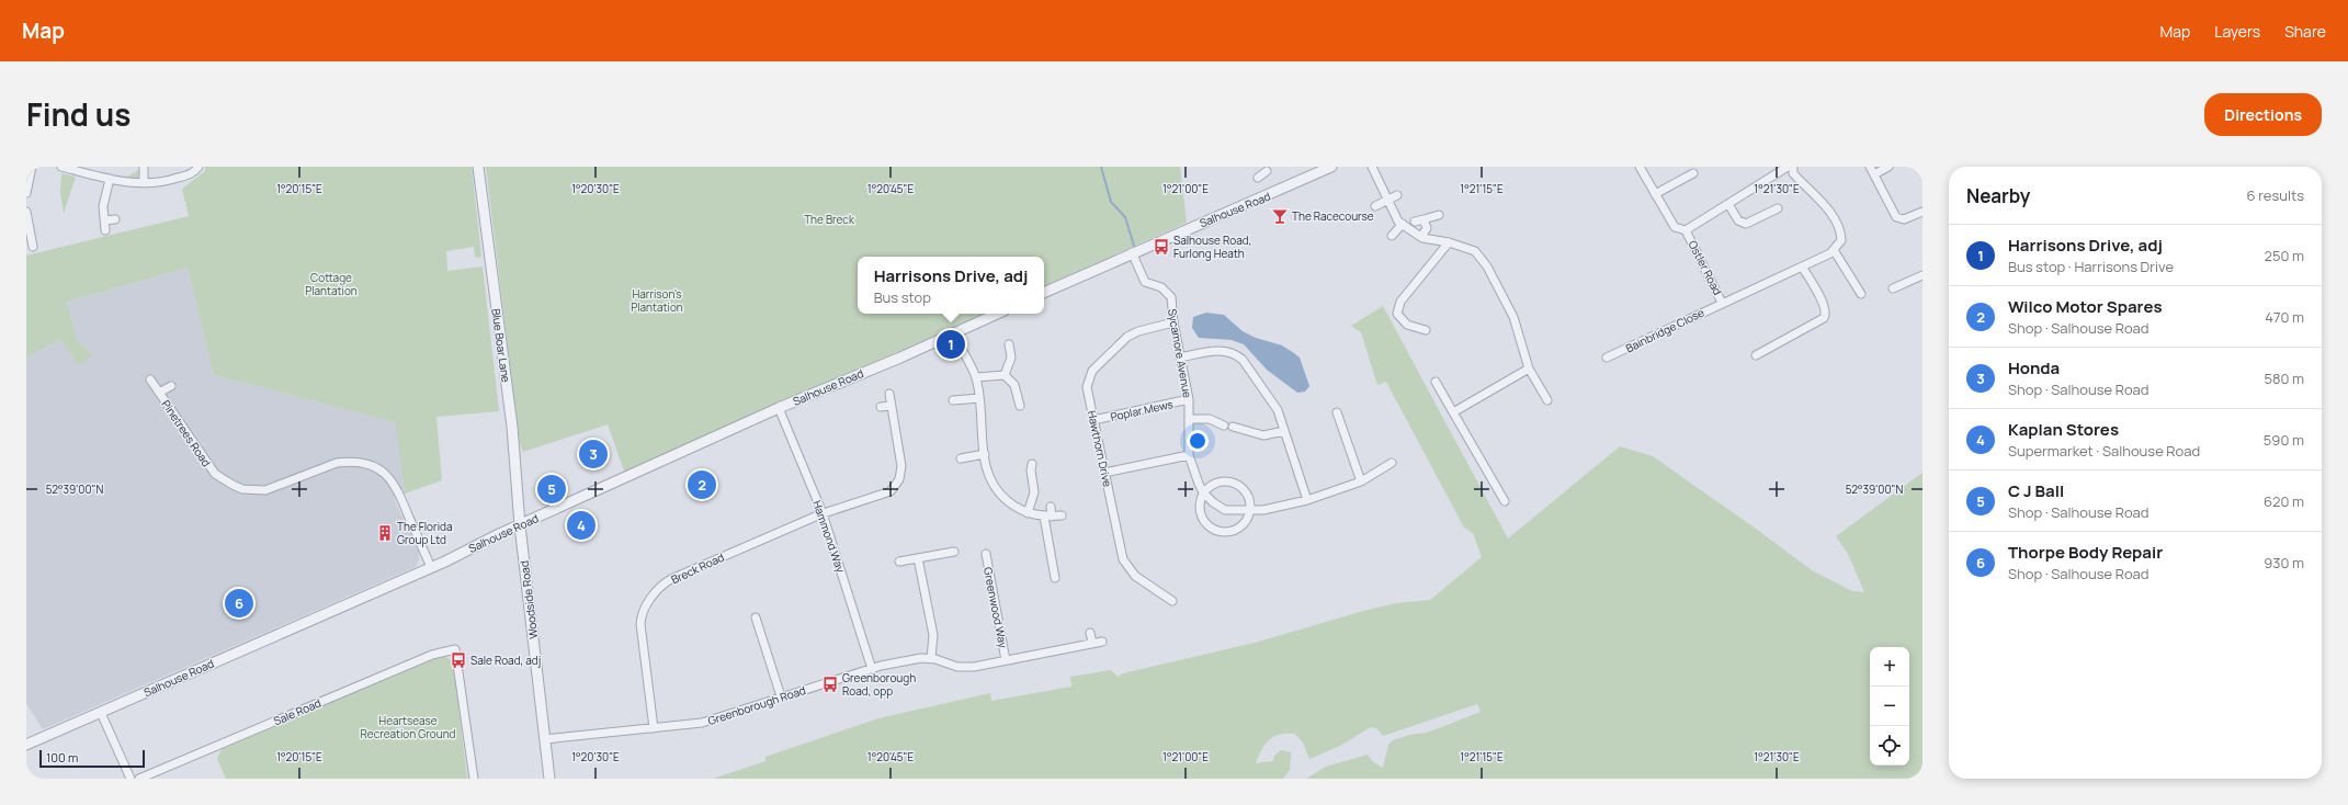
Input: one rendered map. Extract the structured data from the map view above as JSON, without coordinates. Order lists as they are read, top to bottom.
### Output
{
  "streets": {
    "street": [
      "Salhouse Road",
      "Ostler Road",
      "Bainbridge Close",
      "Blue Boar Lane",
      "Sycamore Avenue",
      "Poplar Mews",
      "Pinetrees Road",
      "Hawthorn Drive",
      "Hammond Way",
      "Breck Road",
      "Woodside Road",
      "Greenwood Way",
      "Greenborough Road",
      "Sale Road"
    ]
  },
  "crossings": [
    ["Salhouse Road", "Blue Boar Lane"],
    ["Salhouse Road", "Sycamore Avenue"],
    ["Salhouse Road", "Pinetrees Road"],
    ["Salhouse Road", "Hammond Way"],
    ["Salhouse Road", "Woodside Road"],
    ["Ostler Road", "Bainbridge Close"],
    ["Blue Boar Lane", "Woodside Road"],
    ["Sycamore Avenue", "Poplar Mews"],
    ["Sycamore Avenue", "Hawthorn Drive"],
    ["Poplar Mews", "Hawthorn Drive"],
    ["Hammond Way", "Breck Road"],
    ["Hammond Way", "Greenborough Road"],
    ["Breck Road", "Greenborough Road"],
    ["Woodside Road", "Greenborough Road"],
    ["Greenwood Way", "Greenborough Road"]
  ],
  "parks": [
    "The Breck",
    "Cottage Plantation",
    "Harrison's Plantation",
    "Heartsease Recreation Ground"
  ],
  "places": {
    "bar": ["The Racecourse"],
    "bus stop": ["Salhouse Road, Furlong Heath", "Sale Road, adj", "Greenborough Road, opp"],
    "building": ["The Florida Group Ltd"]
  },
  "scale_bar": "100 m",
  "page": {
    "header": "Map",
    "nav": ["Map", "Layers", "Share"],
    "title": "Find us",
    "buttons": "Directions",
    "heading": ["Nearby", "6 results"],
    "list": [
      {
        "mark": "1",
        "name": "Harrisons Drive, adj",
        "note": "Bus stop · Harrisons Drive",
        "value": "250 m"
      },
      {
        "mark": "2",
        "name": "Wilco Motor Spares",
        "note": "Shop · Salhouse Road",
        "value": "470 m"
      },
      {
        "mark": "3",
        "name": "Honda",
        "note": "Shop · Salhouse Road",
        "value": "580 m"
      },
      {
        "mark": "4",
        "name": "Kaplan Stores",
        "note": "Supermarket · Salhouse Road",
        "value": "590 m"
      },
      {
        "mark": "5",
        "name": "C J Ball",
        "note": "Shop · Salhouse Road",
        "value": "620 m"
      },
      {
        "mark": "6",
        "name": "Thorpe Body Repair",
        "note": "Shop · Salhouse Road",
        "value": "930 m"
      }
    ],
    "popup": ["Harrisons Drive, adj", "Bus stop"],
    "pins": [
      "1",
      "3",
      "2",
      "5",
      "4",
      "6"
    ],
    "map_buttons": ["+", "−"],
    "scale": "100 m"
  },
  "coordinates": [
    "1°20'15\"E",
    "1°20'30\"E",
    "1°20'45\"E",
    "1°21'00\"E",
    "1°21'15\"E",
    "1°21'30\"E",
    "52°39'00\"N"
  ]
}
